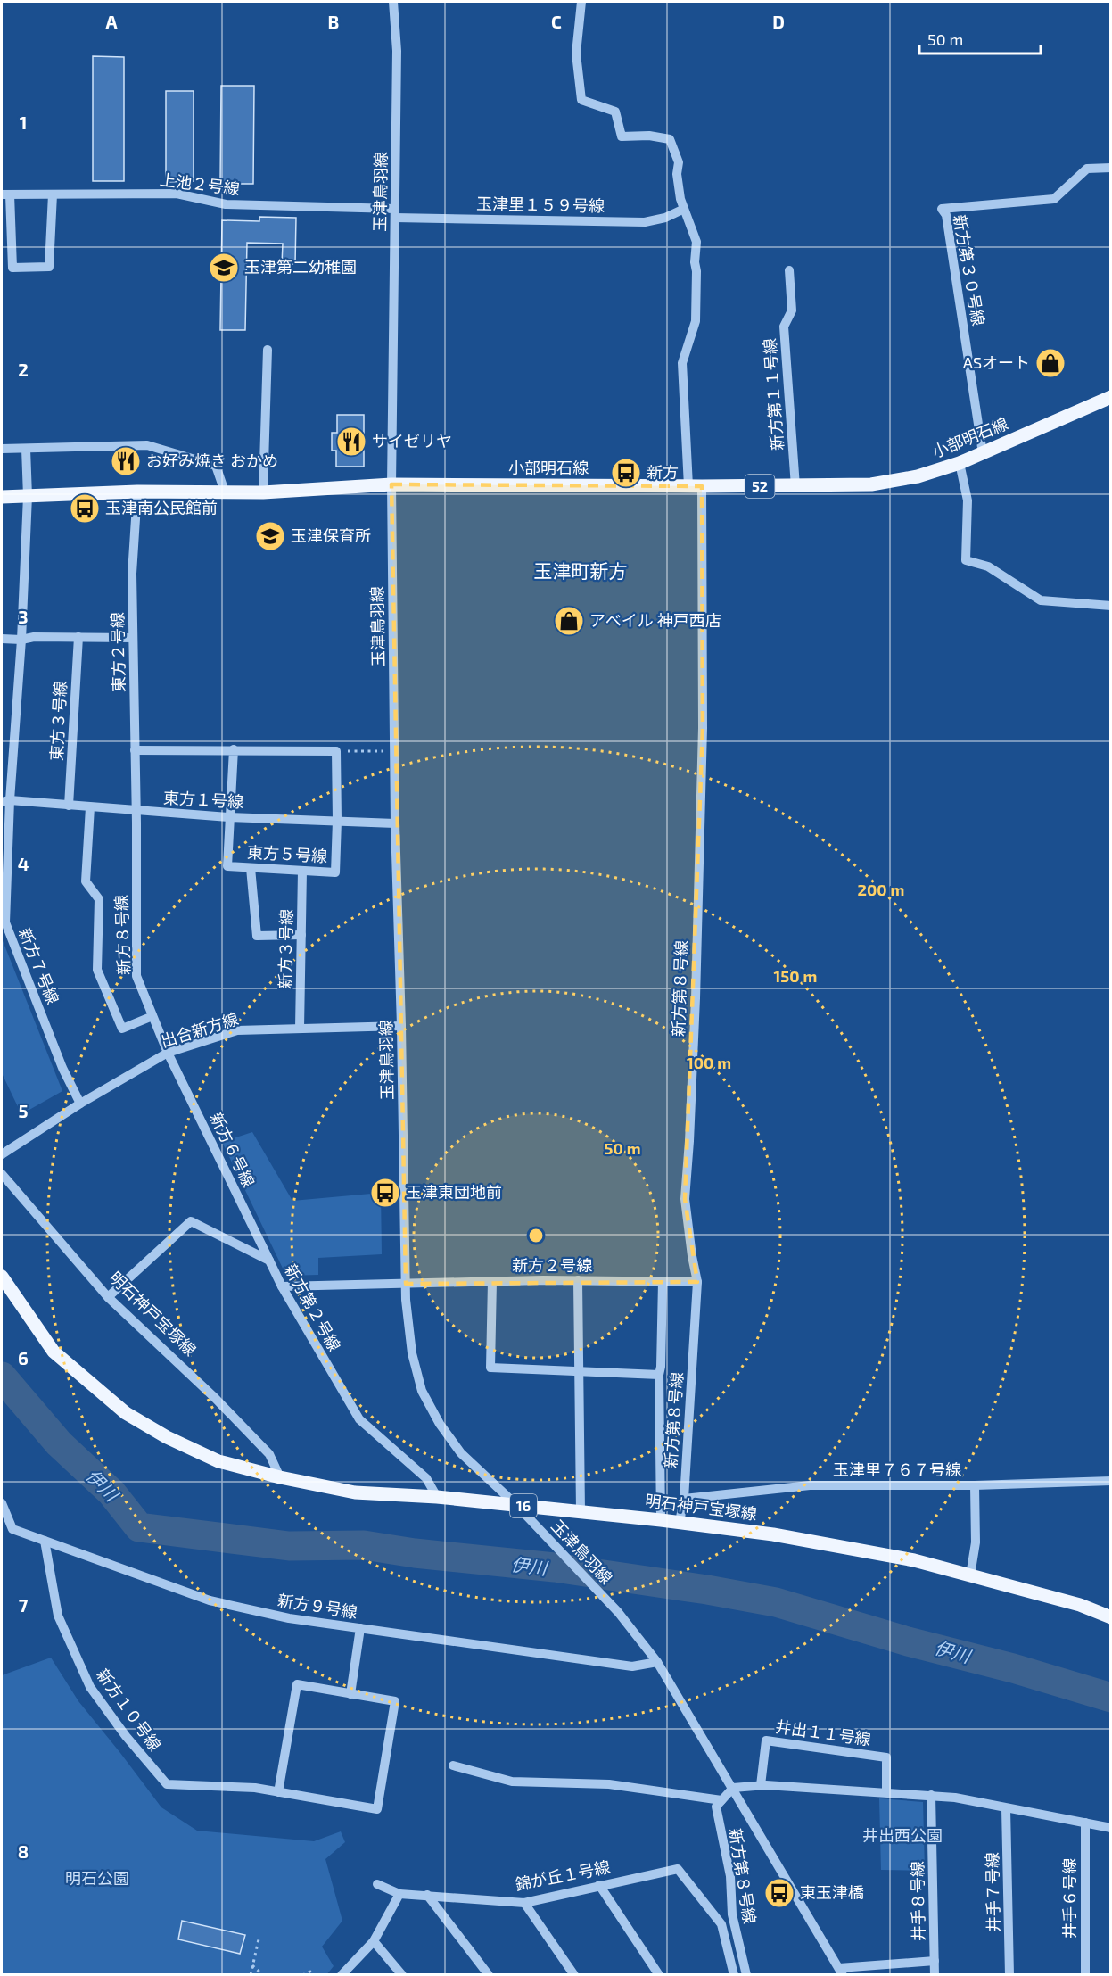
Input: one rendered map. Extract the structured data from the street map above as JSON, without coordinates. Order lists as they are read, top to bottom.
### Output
{
  "streets": {
    "main road": [
      "小部明石線",
      "52",
      "明石神戸宝塚線",
      "16"
    ],
    "street": [
      "上池２号線",
      "玉津鳥羽線",
      "玉津里１５９号線",
      "新方第３０号線",
      "新方第１１号線",
      "東方２号線",
      "東方３号線",
      "東方１号線",
      "東方５号線",
      "新方８号線",
      "新方３号線",
      "新方７号線",
      "新方第８号線",
      "出合新方線",
      "新方６号線",
      "新方２号線",
      "新方第２号線",
      "玉津里７６７号線",
      "新方９号線",
      "新方１０号線",
      "井出１１号線",
      "錦が丘１号線",
      "井手７号線",
      "井手６号線",
      "井手８号線"
    ]
  },
  "crossings": [
    ["上池２号線", "玉津鳥羽線"],
    ["上池２号線", "玉津里１５９号線"],
    ["玉津鳥羽線", "玉津里１５９号線"],
    ["玉津鳥羽線", "小部明石線"],
    ["玉津鳥羽線", "東方１号線"],
    ["玉津鳥羽線", "出合新方線"],
    ["玉津鳥羽線", "新方２号線"],
    ["玉津鳥羽線", "明石神戸宝塚線"],
    ["玉津鳥羽線", "新方９号線"],
    ["玉津里１５９号線", "新方第８号線"],
    ["新方第３０号線", "小部明石線"],
    ["新方第１１号線", "小部明石線"],
    ["小部明石線", "東方２号線"],
    ["小部明石線", "新方７号線"],
    ["小部明石線", "新方第８号線"],
    ["東方２号線", "東方１号線"],
    ["東方２号線", "新方８号線"],
    ["東方３号線", "東方１号線"],
    ["東方１号線", "東方５号線"],
    ["東方１号線", "新方８号線"],
    ["東方１号線", "新方７号線"],
    ["東方５号線", "新方３号線"],
    ["新方８号線", "出合新方線"],
    ["新方８号線", "新方６号線"],
    ["新方３号線", "出合新方線"],
    ["新方７号線", "出合新方線"],
    ["新方第８号線", "新方２号線"],
    ["新方第８号線", "明石神戸宝塚線"],
    ["新方第８号線", "玉津里７６７号線"],
    ["出合新方線", "新方６号線"],
    ["新方６号線", "新方第２号線"],
    ["新方２号線", "新方第２号線"],
    ["新方第２号線", "明石神戸宝塚線"],
    ["新方９号線", "新方１０号線"]
  ],
  "districts": ["玉津町新方"],
  "water": ["伊川"],
  "parks": ["井出西公園", "明石公園"],
  "places": {
    "school or university": ["玉津第二幼稚園", "玉津保育所"],
    "shop": ["ASオート", "アベイル 神戸西店"],
    "restaurant": ["サイゼリヤ", "お好み焼き おかめ"],
    "bus stop": [
      "新方",
      "玉津南公民館前",
      "玉津東団地前",
      "東玉津橋"
    ]
  },
  "scale_bar": "50 m",
  "grid": {
    "columns": [
      "A",
      "B",
      "C",
      "D"
    ],
    "rows": [
      "1",
      "2",
      "3",
      "4",
      "5",
      "6",
      "7",
      "8"
    ]
  },
  "rings": [
    "200 m",
    "150 m",
    "100 m",
    "50 m"
  ]
}
